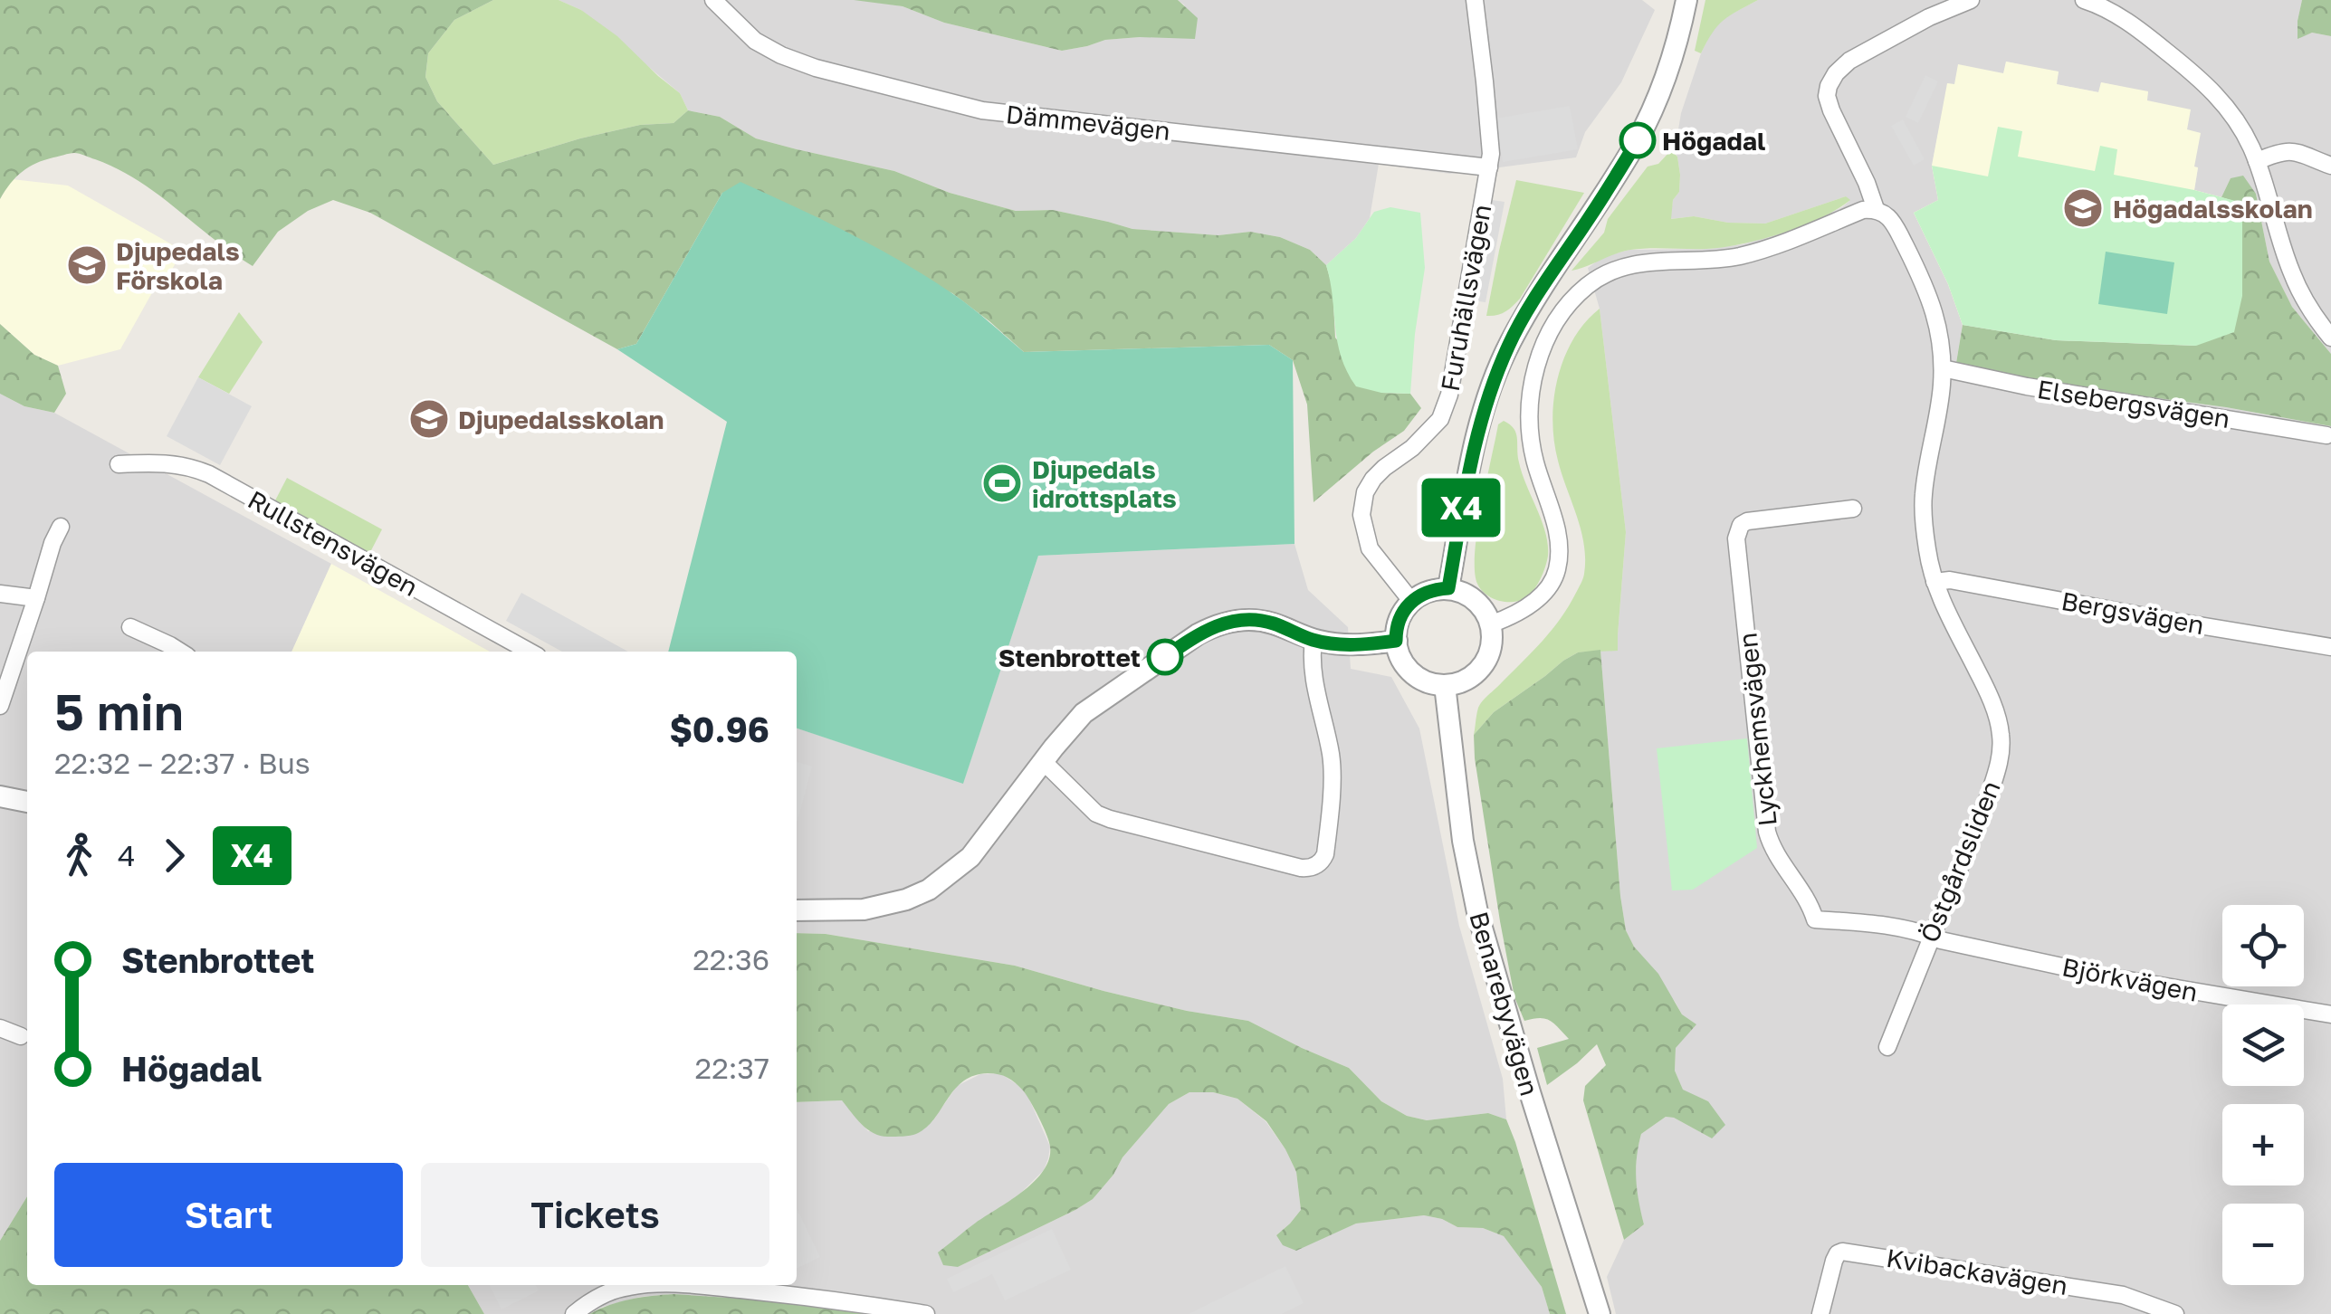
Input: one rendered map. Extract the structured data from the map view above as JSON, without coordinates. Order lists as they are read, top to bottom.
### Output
{
  "streets": {
    "street": [
      "Dämmevägen",
      "Furuhällsvägen",
      "Elsebergsvägen",
      "Rullstensvägen",
      "Bergsvägen",
      "Lyckhemsvägen",
      "Östgårdsliden",
      "Björkvägen",
      "Benarebyvägen",
      "Kvibackavägen"
    ]
  },
  "crossings": [
    ["Dämmevägen", "Furuhällsvägen"],
    ["Furuhällsvägen", "Benarebyvägen"],
    ["Elsebergsvägen", "Östgårdsliden"],
    ["Bergsvägen", "Östgårdsliden"],
    ["Lyckhemsvägen", "Östgårdsliden"],
    ["Lyckhemsvägen", "Björkvägen"],
    ["Östgårdsliden", "Björkvägen"]
  ],
  "places": {
    "other": ["Högadal", "Stenbrottet"],
    "school or university": ["Högadalsskolan", "Djupedals Förskola", "Djupedalsskolan"],
    "sports": ["Djupedals idrottsplats"]
  },
  "lines": ["bus line X4"],
  "page": {
    "on_map": "X4",
    "heading": ["5 min", "22:32 – 22:37 · Bus", "$0.96"],
    "legs": ["4", "X4"],
    "map_buttons": ["+", "−"],
    "list": [
      {
        "name": "Stenbrottet",
        "value": "22:36"
      },
      {
        "name": "Högadal",
        "value": "22:37"
      }
    ],
    "buttons": ["Start", "Tickets"]
  }
}
